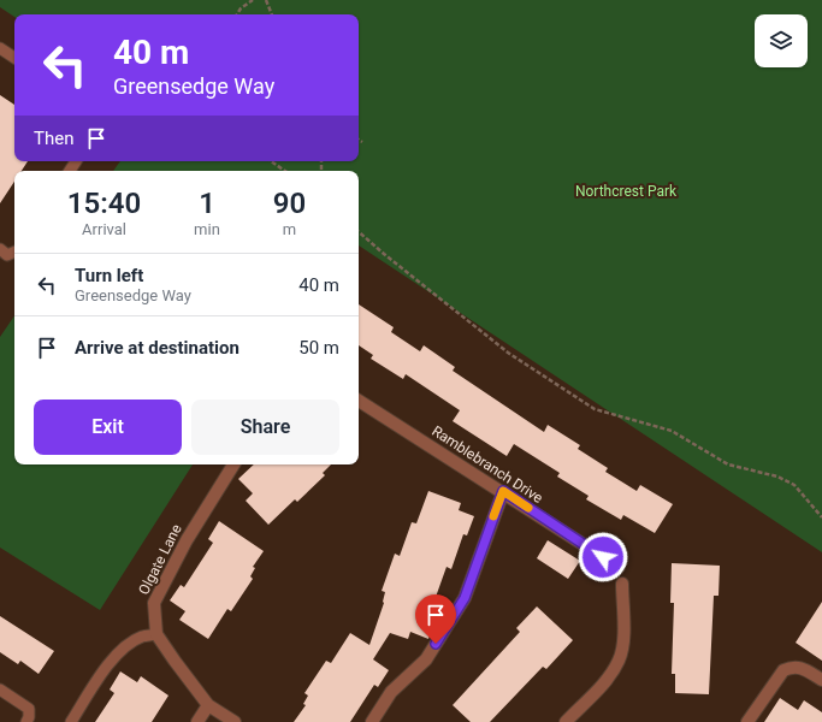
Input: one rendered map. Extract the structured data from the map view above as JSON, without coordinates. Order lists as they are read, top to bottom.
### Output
{
  "streets": {
    "street": ["Ramblebranch Drive", "Olgate Lane"]
  },
  "parks": ["Northcrest Park"],
  "page": {
    "turn": ["40 m", "Greensedge Way"],
    "then": "Then",
    "eta": [
      "15:40",
      "Arrival",
      "1",
      "min",
      "90",
      "m"
    ],
    "list": [
      {
        "name": "Turn left",
        "note": "Greensedge Way",
        "value": "40 m"
      },
      {
        "name": "Arrive at destination",
        "value": "50 m"
      }
    ],
    "buttons": ["Exit", "Share"]
  }
}
